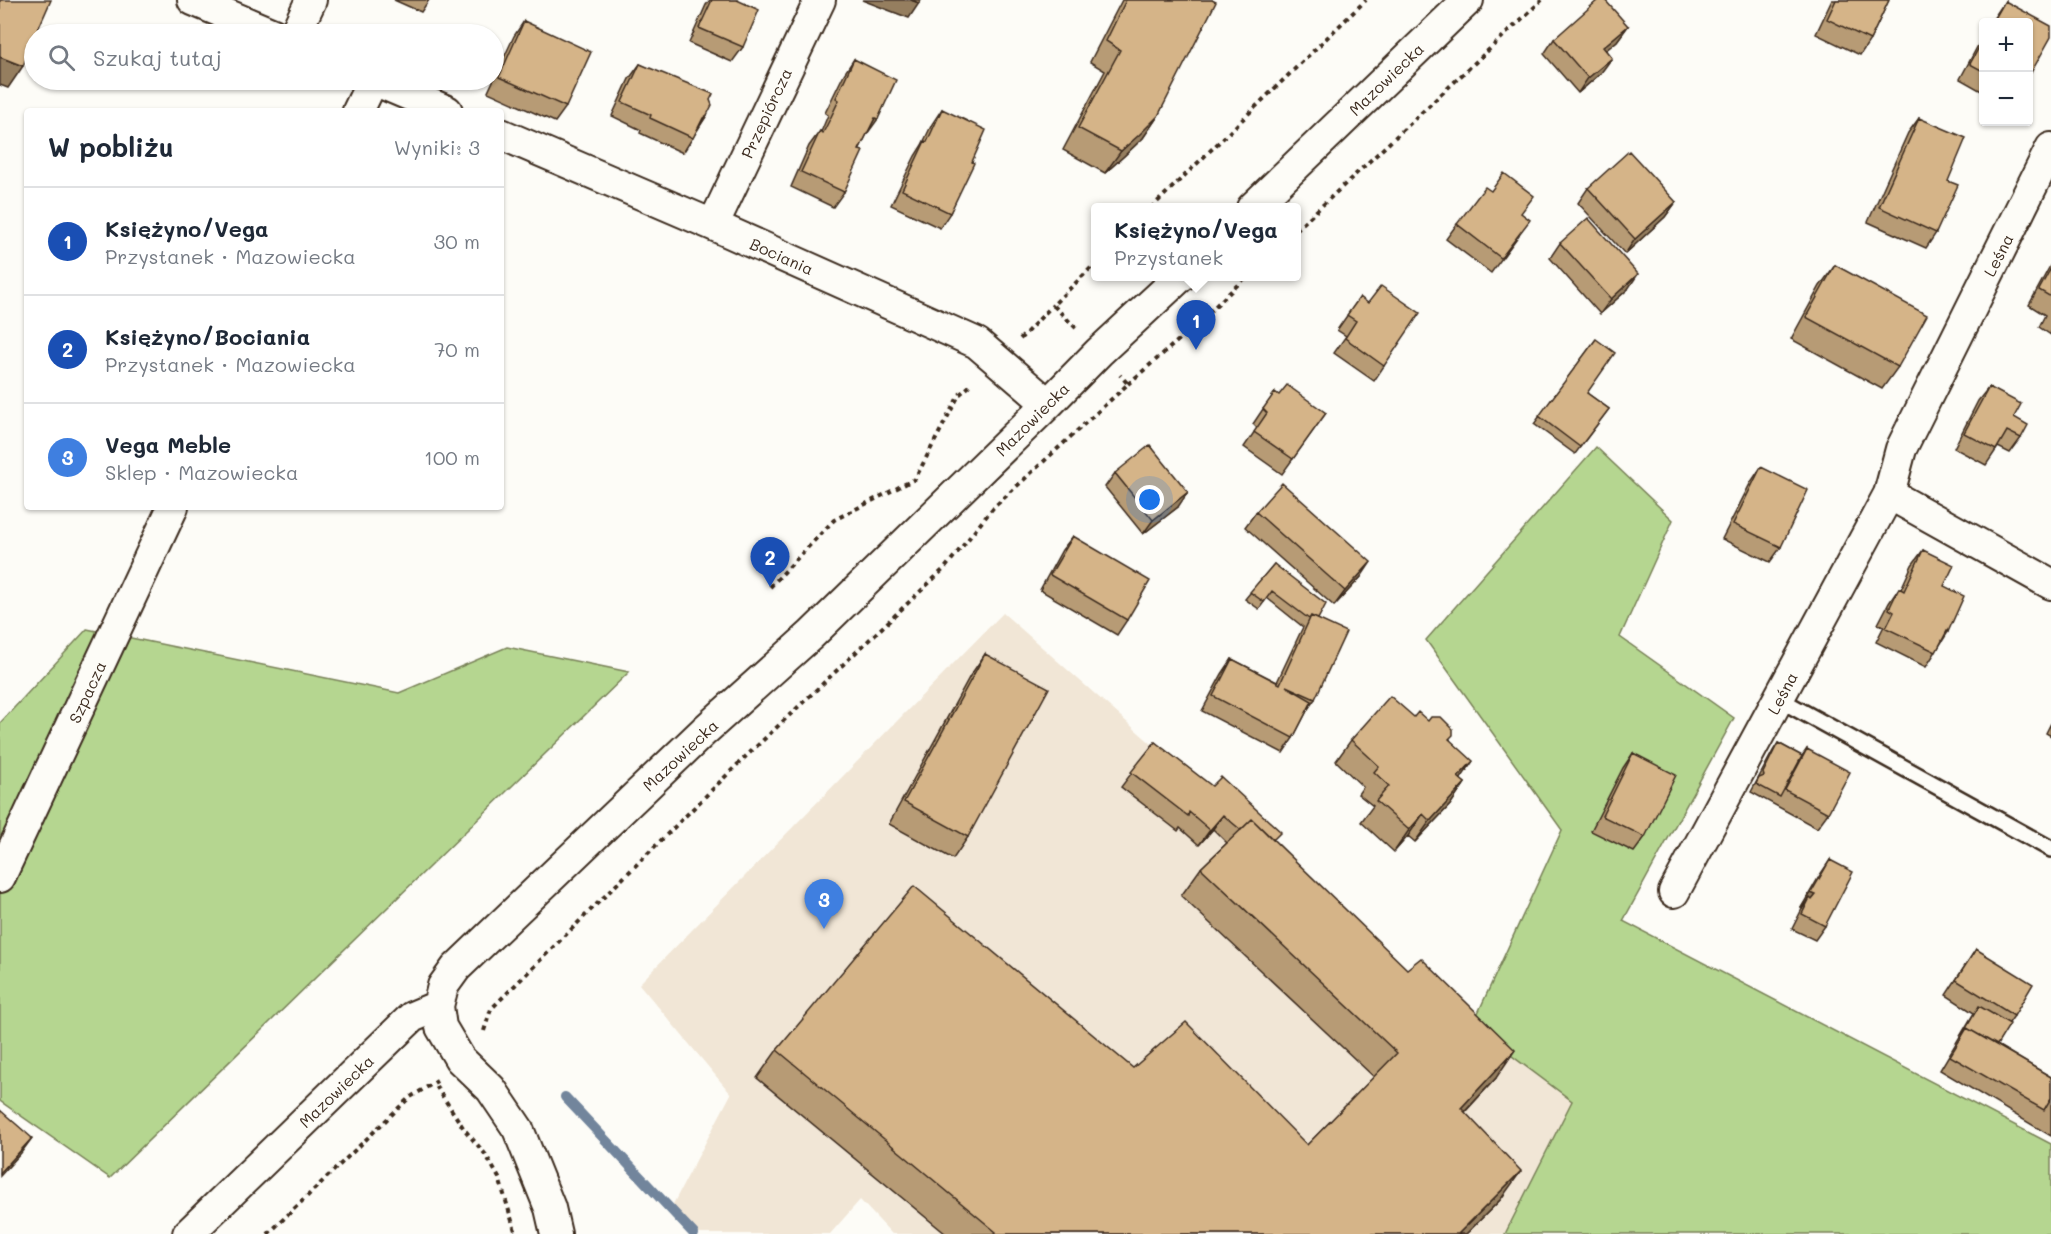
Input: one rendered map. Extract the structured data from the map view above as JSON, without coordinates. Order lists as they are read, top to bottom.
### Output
{
  "streets": {
    "street": [
      "Mazowiecka",
      "Przepiórcza",
      "Leśna",
      "Bociania",
      "Szpacza"
    ]
  },
  "crossings": [
    ["Mazowiecka", "Bociania"],
    ["Przepiórcza", "Bociania"]
  ],
  "page": {
    "map_buttons": ["+", "−"],
    "search": "Szukaj tutaj",
    "heading": ["W pobliżu", "Wyniki: 3"],
    "list": [
      {
        "mark": "1",
        "name": "Księżyno/Vega",
        "note": "Przystanek · Mazowiecka",
        "value": "30 m"
      },
      {
        "mark": "2",
        "name": "Księżyno/Bociania",
        "note": "Przystanek · Mazowiecka",
        "value": "70 m"
      },
      {
        "mark": "3",
        "name": "Vega Meble",
        "note": "Sklep · Mazowiecka",
        "value": "100 m"
      }
    ],
    "popup": ["Księżyno/Vega", "Przystanek"],
    "pins": ["1", "2", "3"]
  }
}
